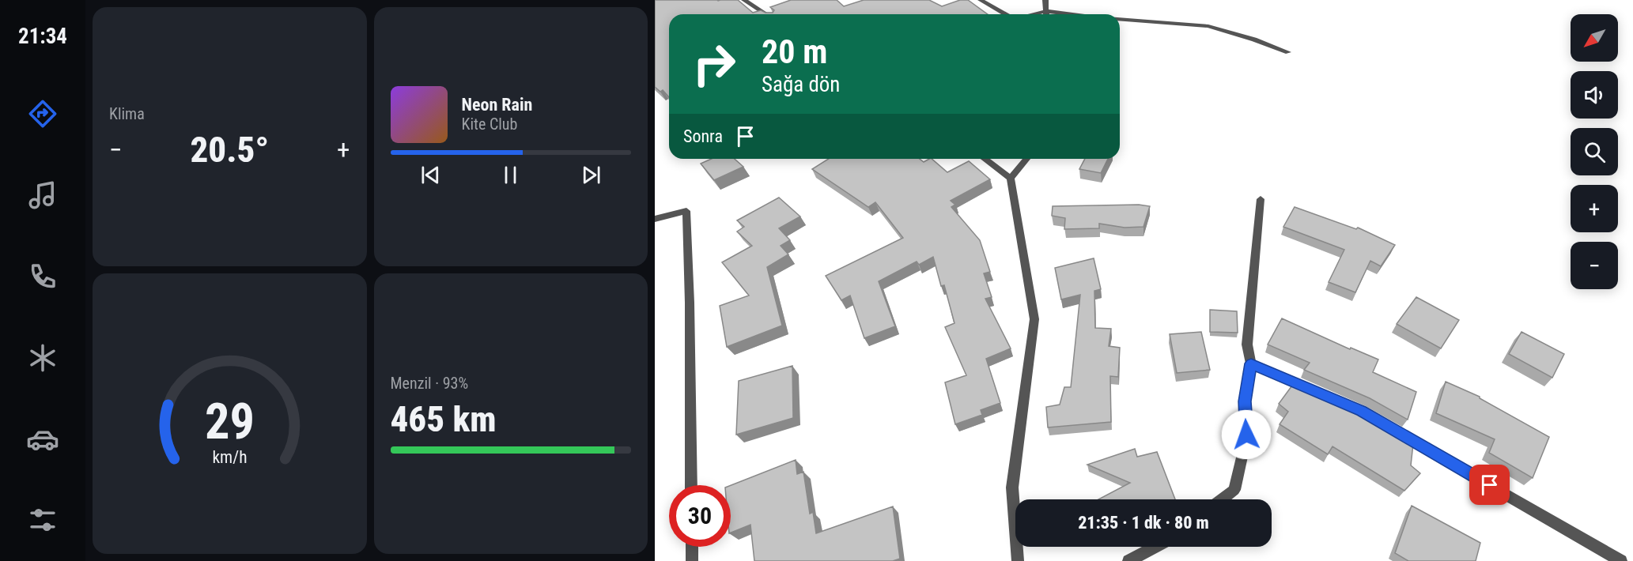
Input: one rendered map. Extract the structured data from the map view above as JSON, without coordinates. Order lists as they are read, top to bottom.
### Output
{
  "north": "bottom left",
  "page": {
    "tabs": "21:34",
    "tile": [
      "Klima",
      ["Menzil · 93%", "465 km"]
    ],
    "map_buttons": ["+", "−"],
    "turn": ["20 m", "Sağa dön"],
    "song": ["Neon Rain", "Kite Club"],
    "then": "Sonra",
    "heat": ["−", "20.5°", "+"],
    "limit": "30",
    "trip": "21:35 · 1 dk · 80 m",
    "gauge": ["29", "km/h"]
  }
}
